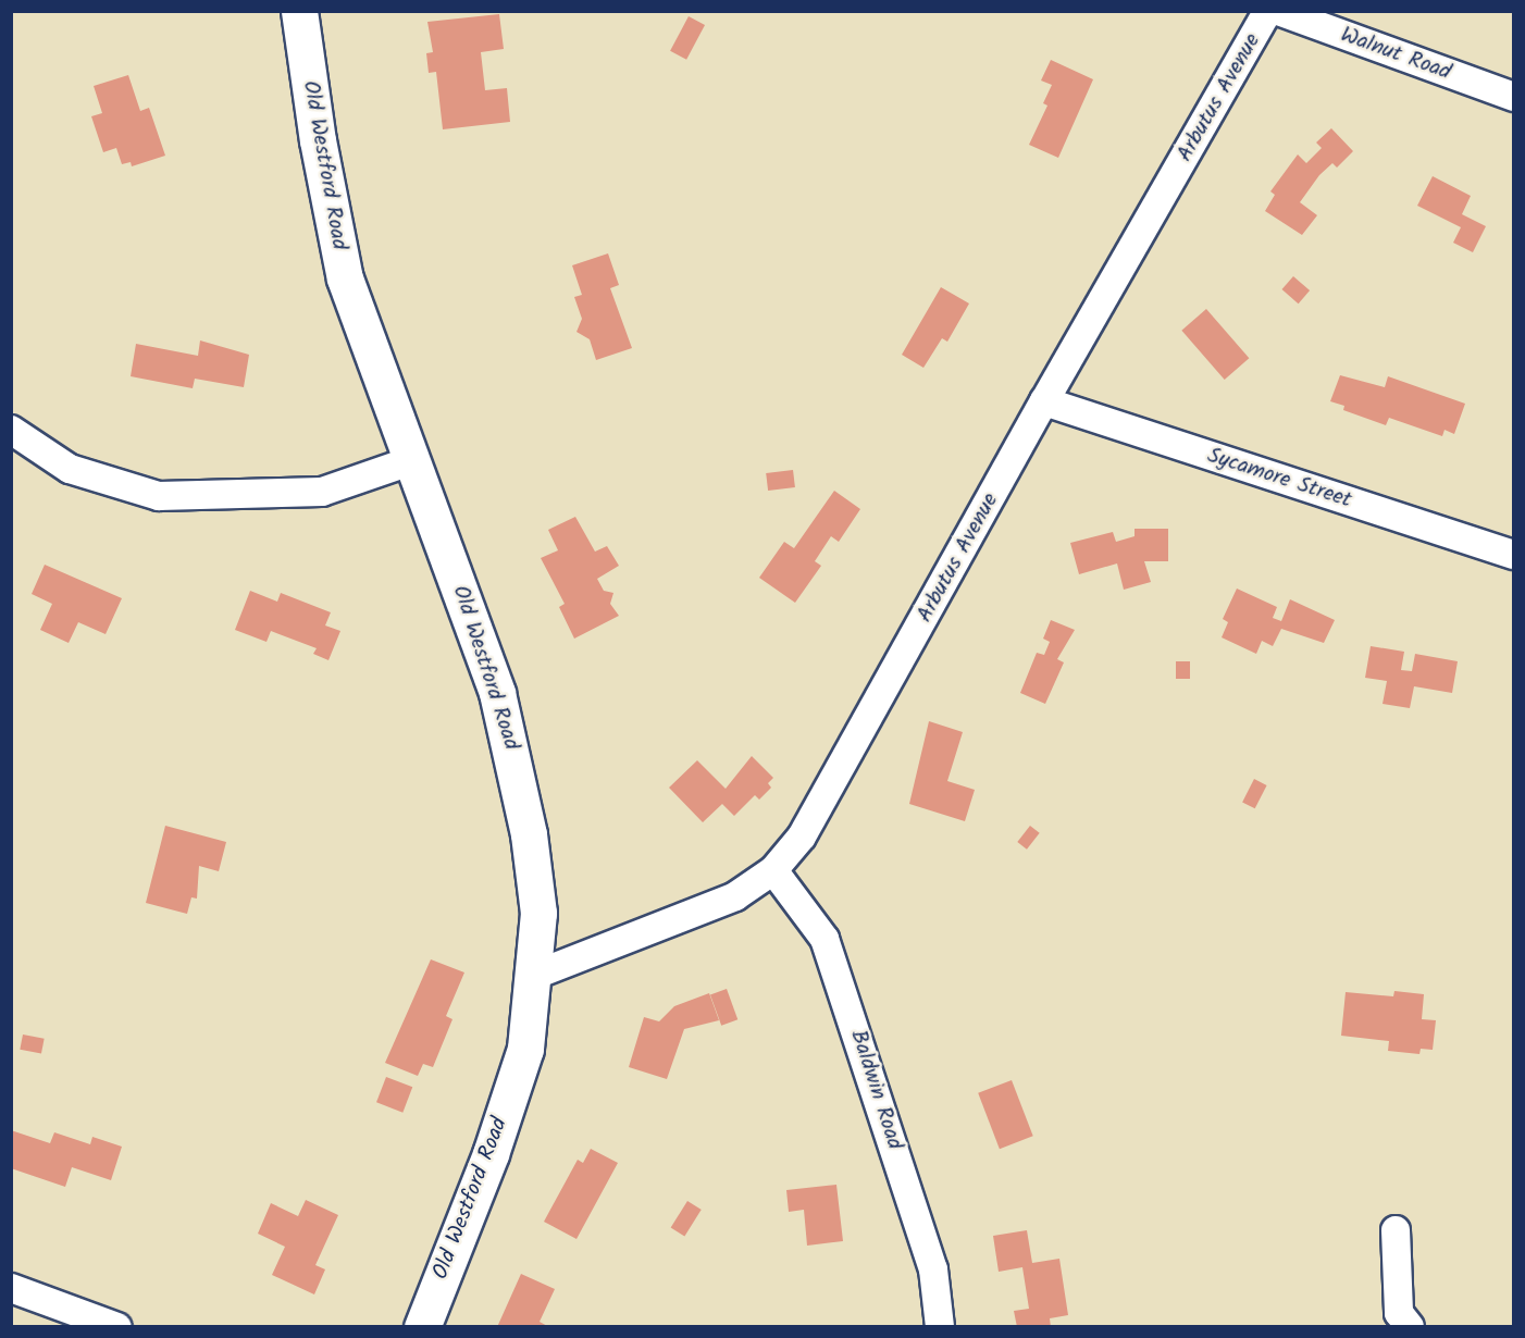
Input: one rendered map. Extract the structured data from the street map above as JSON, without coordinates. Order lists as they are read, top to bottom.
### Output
{
  "streets": {
    "main road": ["Old Westford Road"],
    "street": [
      "Walnut Road",
      "Arbutus Avenue",
      "Sycamore Street",
      "Baldwin Road"
    ]
  },
  "crossings": [
    ["Arbutus Avenue", "Old Westford Road"],
    ["Arbutus Avenue", "Sycamore Street"],
    ["Arbutus Avenue", "Baldwin Road"]
  ]
}
